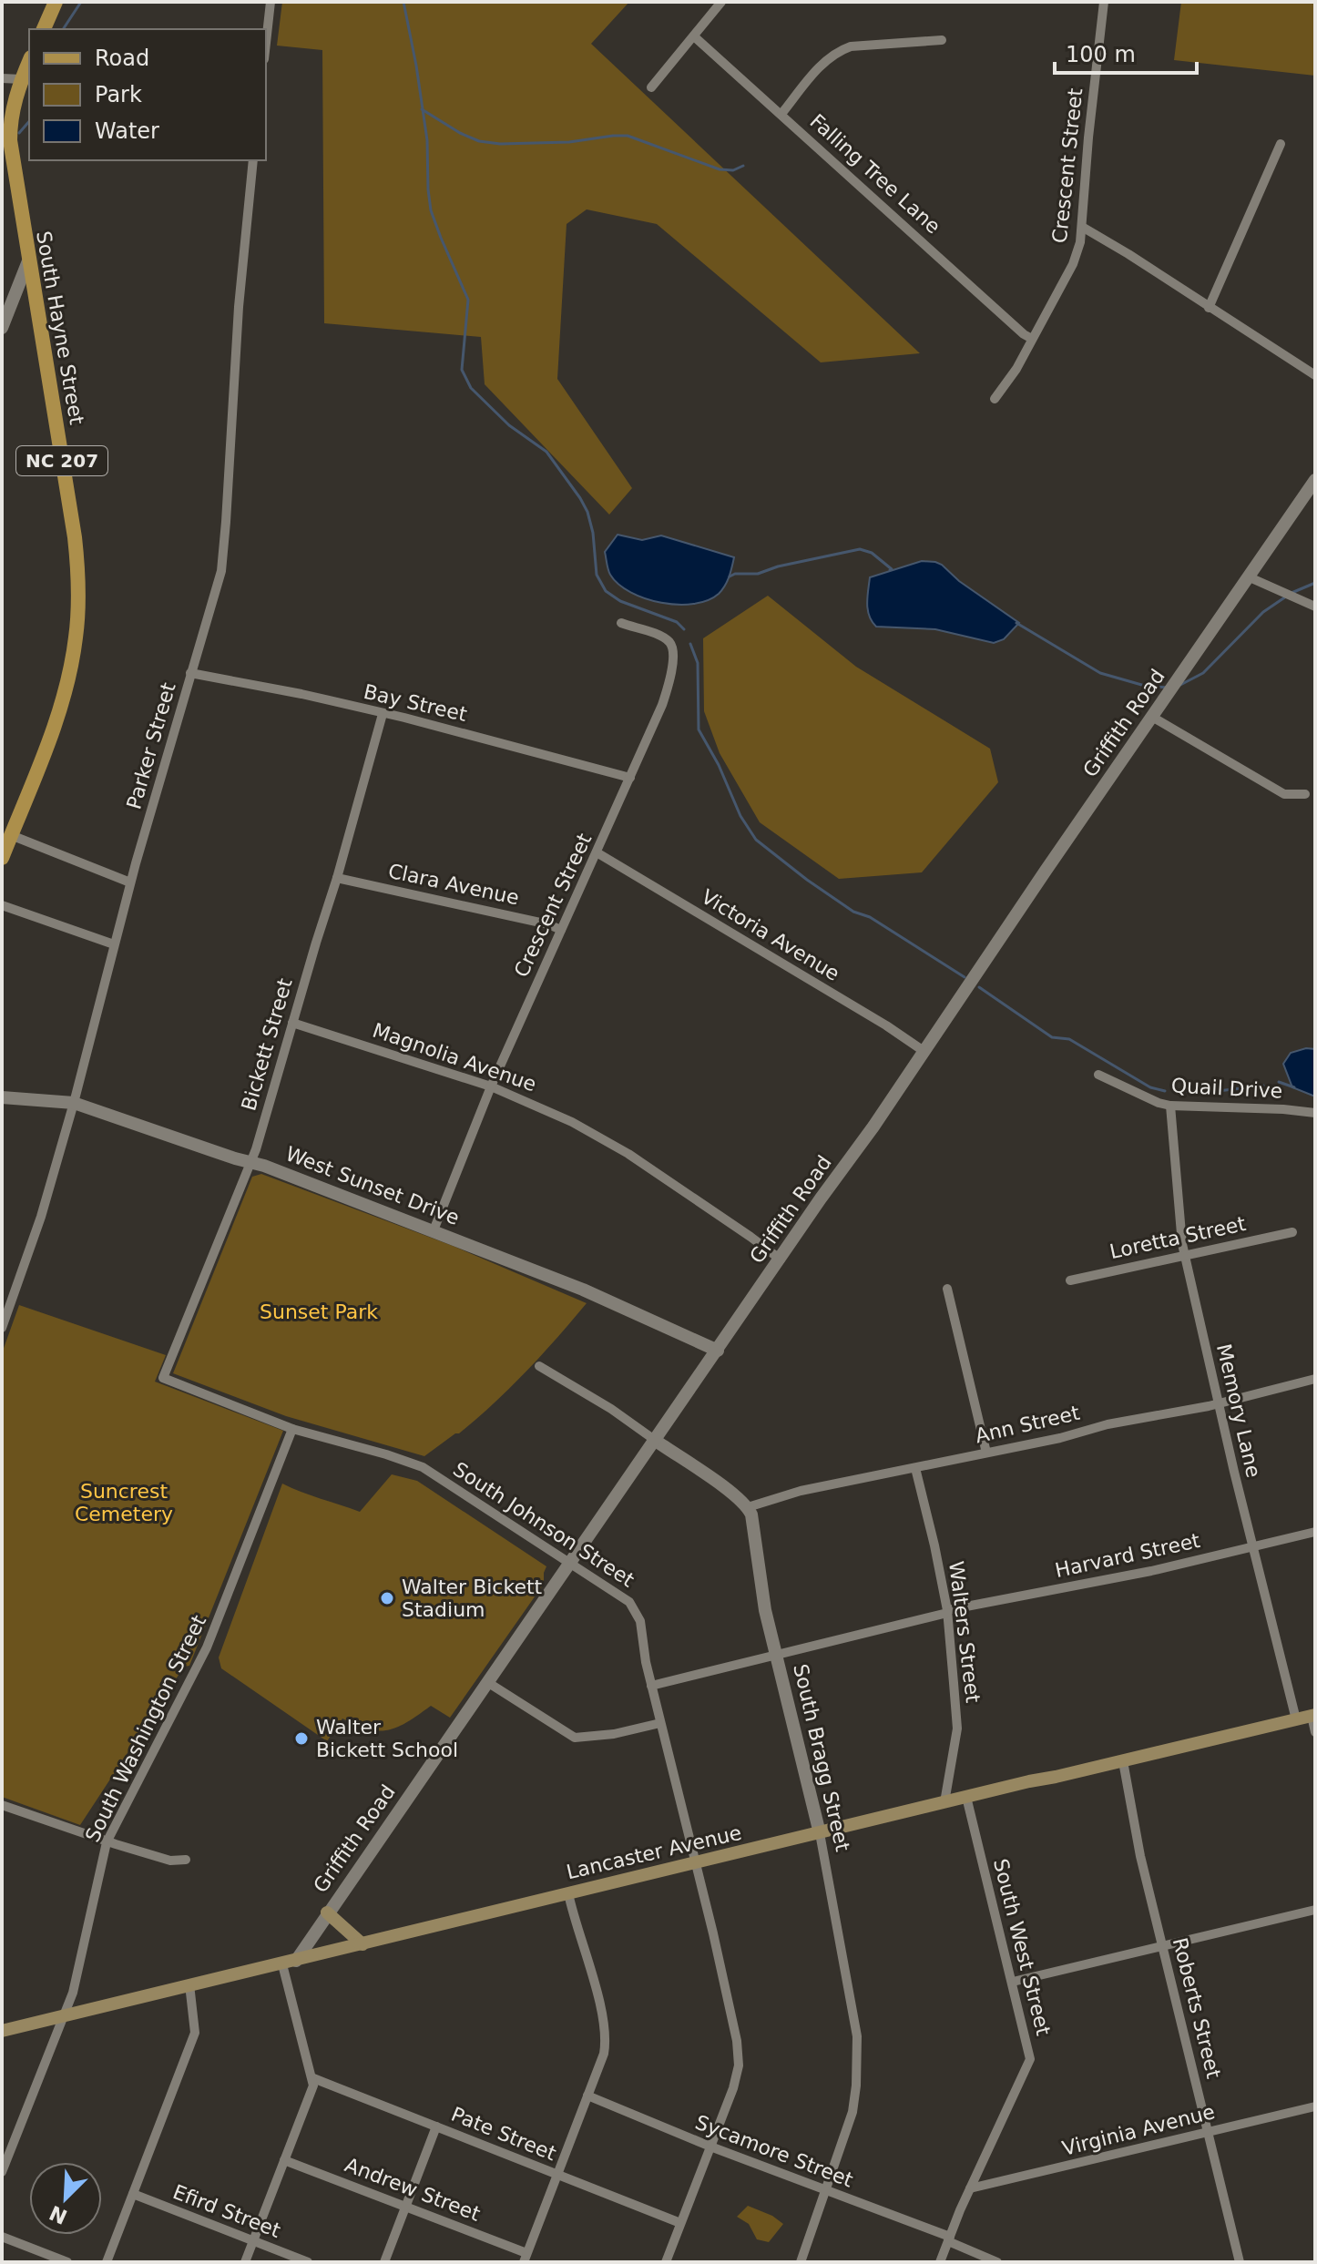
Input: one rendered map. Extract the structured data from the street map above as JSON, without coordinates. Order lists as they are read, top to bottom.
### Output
{
  "streets": {
    "main road": ["South Hayne Street", "NC 207", "Lancaster Avenue"],
    "street": [
      "Crescent Street",
      "Falling Tree Lane",
      "Bay Street",
      "Griffith Road",
      "Parker Street",
      "Clara Avenue",
      "Victoria Avenue",
      "Bickett Street",
      "Magnolia Avenue",
      "Quail Drive",
      "West Sunset Drive",
      "Loretta Street",
      "Memory Lane",
      "Ann Street",
      "South Johnson Street",
      "Harvard Street",
      "Walters Street",
      "South Washington Street",
      "South Bragg Street",
      "South West Street",
      "Roberts Street",
      "Virginia Avenue",
      "Pate Street",
      "Sycamore Street",
      "Andrew Street",
      "Efird Street"
    ]
  },
  "crossings": [
    ["Crescent Street", "Falling Tree Lane"],
    ["Crescent Street", "Bay Street"],
    ["Crescent Street", "Clara Avenue"],
    ["Crescent Street", "Victoria Avenue"],
    ["Crescent Street", "Magnolia Avenue"],
    ["Crescent Street", "West Sunset Drive"],
    ["Bay Street", "Parker Street"],
    ["Bay Street", "Bickett Street"],
    ["Griffith Road", "Victoria Avenue"],
    ["Griffith Road", "Magnolia Avenue"],
    ["Griffith Road", "West Sunset Drive"],
    ["Griffith Road", "South Johnson Street"],
    ["Griffith Road", "Lancaster Avenue"],
    ["Parker Street", "West Sunset Drive"],
    ["Clara Avenue", "Bickett Street"],
    ["Bickett Street", "Magnolia Avenue"],
    ["Bickett Street", "West Sunset Drive"],
    ["Bickett Street", "South Johnson Street"],
    ["Quail Drive", "Memory Lane"],
    ["Loretta Street", "Memory Lane"],
    ["Memory Lane", "Ann Street"],
    ["Memory Lane", "Harvard Street"],
    ["Memory Lane", "Lancaster Avenue"],
    ["Ann Street", "Walters Street"],
    ["Ann Street", "South Bragg Street"],
    ["South Johnson Street", "Harvard Street"],
    ["South Johnson Street", "South Washington Street"],
    ["South Johnson Street", "Lancaster Avenue"],
    ["South Johnson Street", "Pate Street"],
    ["South Johnson Street", "Sycamore Street"],
    ["Harvard Street", "Walters Street"],
    ["Harvard Street", "South Bragg Street"],
    ["Walters Street", "Lancaster Avenue"],
    ["South Washington Street", "Lancaster Avenue"],
    ["South Bragg Street", "Lancaster Avenue"],
    ["South Bragg Street", "Sycamore Street"],
    ["Lancaster Avenue", "South West Street"],
    ["Lancaster Avenue", "Roberts Street"],
    ["South West Street", "Virginia Avenue"],
    ["South West Street", "Sycamore Street"],
    ["Roberts Street", "Virginia Avenue"]
  ],
  "parks": ["Sunset Park", "Suncrest Cemetery"],
  "places": ["Walter Bickett Stadium", "Walter Bickett School"],
  "legend": ["Road", "Park", "Water"],
  "scale_bar": "100 m",
  "north": "bottom left"
}
